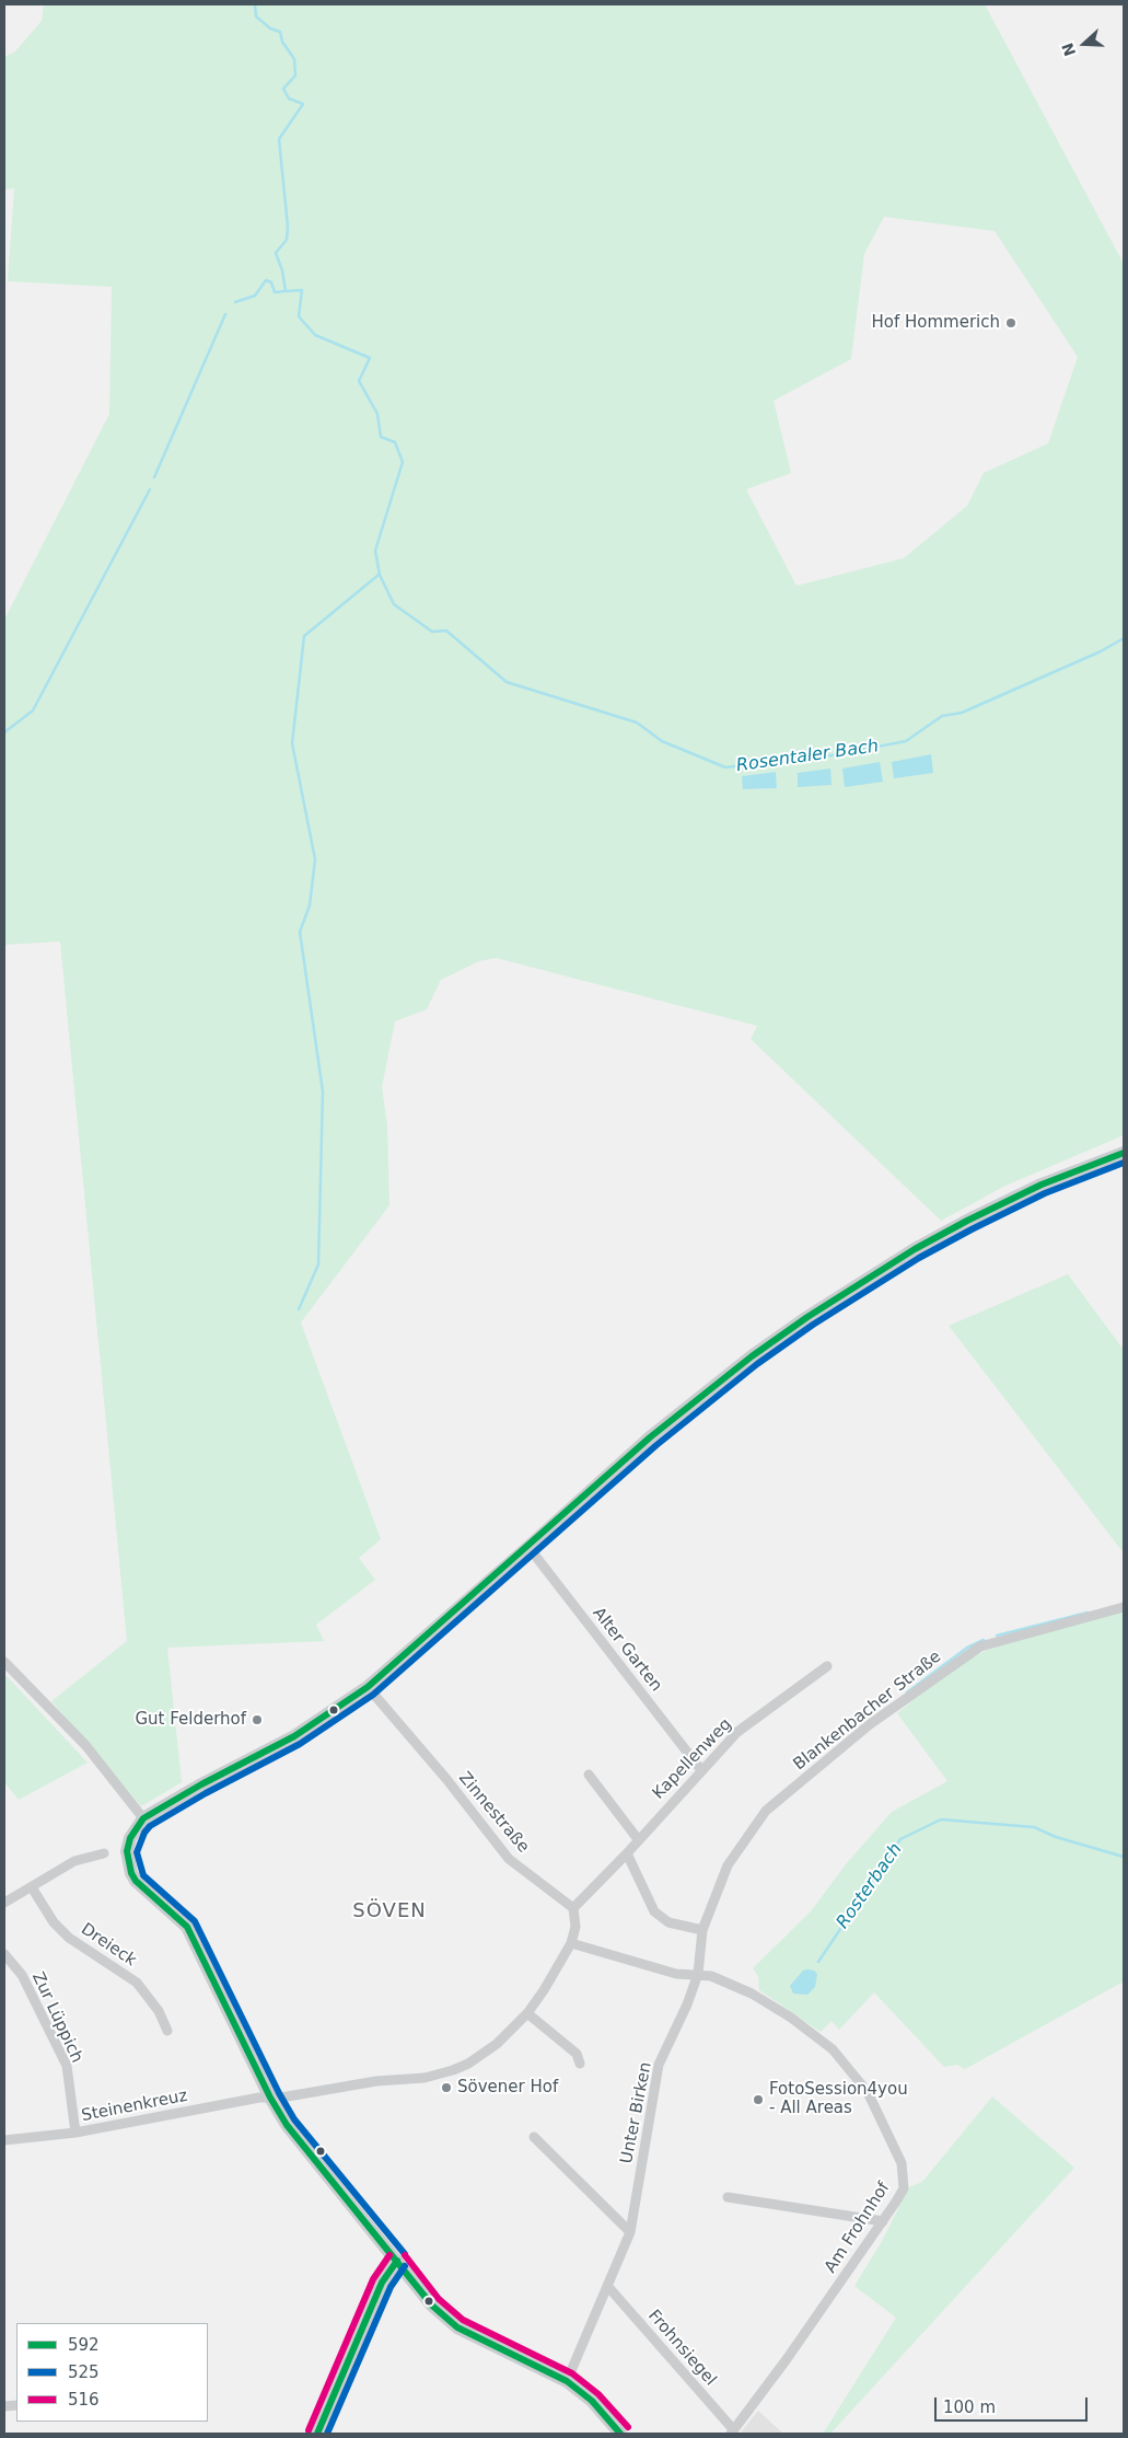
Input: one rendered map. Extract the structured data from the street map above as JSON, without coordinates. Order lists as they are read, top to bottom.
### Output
{
  "streets": {
    "street": [
      "Alter Garten",
      "Blankenbacher Straße",
      "Kapellenweg",
      "Zinnestraße",
      "Dreieck",
      "Zur Lüppich",
      "Steinenkreuz",
      "Unter Birken",
      "Am Frohnhof",
      "Frohnsiegel"
    ]
  },
  "crossings": [
    ["Alter Garten", "Kapellenweg"],
    ["Blankenbacher Straße", "Unter Birken"],
    ["Blankenbacher Straße", "Am Frohnhof"],
    ["Kapellenweg", "Zinnestraße"],
    ["Zur Lüppich", "Steinenkreuz"],
    ["Unter Birken", "Am Frohnhof"],
    ["Unter Birken", "Frohnsiegel"],
    ["Am Frohnhof", "Frohnsiegel"]
  ],
  "districts": ["SÖVEN"],
  "water": ["Rosentaler Bach", "Rosterbach"],
  "places": [
    "Hof Hommerich",
    "Gut Felderhof",
    "Sövener Hof",
    "FotoSession4you - All Areas"
  ],
  "lines": ["transit line 592", "transit line 525", "transit line 516"],
  "legend": ["592", "525", "516"],
  "scale_bar": "100 m",
  "north": "left"
}
